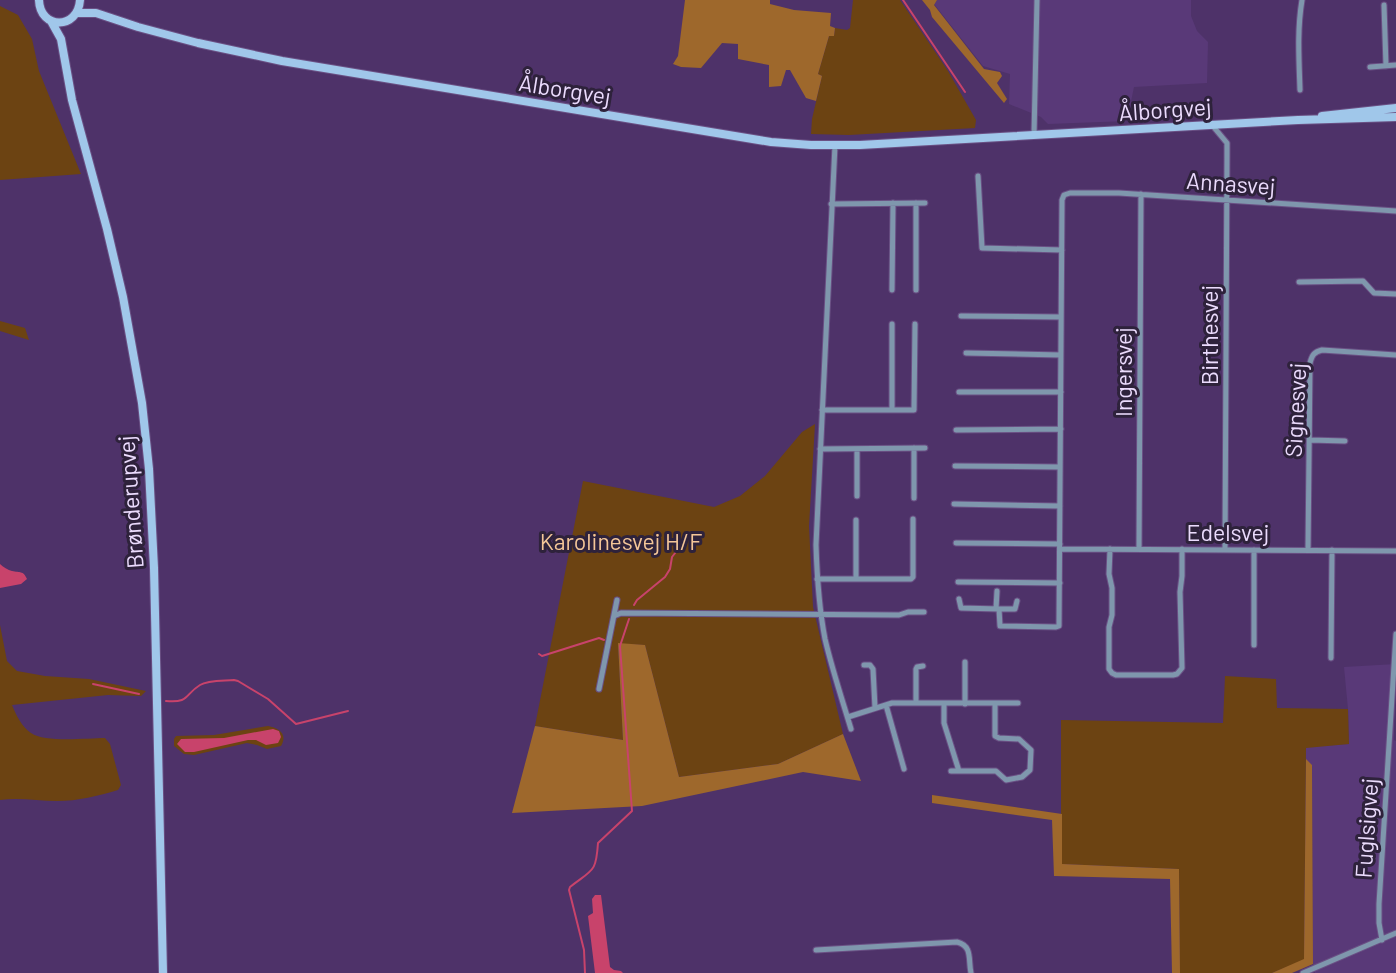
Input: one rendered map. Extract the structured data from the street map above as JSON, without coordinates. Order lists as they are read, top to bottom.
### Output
{
  "streets": {
    "main road": ["Ålborgvej", "Brønderupvej"],
    "street": [
      "Annasvej",
      "Birthesvej",
      "Ingersvej",
      "Signesvej",
      "Edelsvej",
      "Fuglsigvej"
    ]
  },
  "crossings": [
    ["Ålborgvej", "Birthesvej"],
    ["Annasvej", "Birthesvej"],
    ["Annasvej", "Ingersvej"],
    ["Birthesvej", "Edelsvej"],
    ["Ingersvej", "Edelsvej"],
    ["Signesvej", "Edelsvej"]
  ],
  "parks": ["Karolinesvej H/F"]
}
